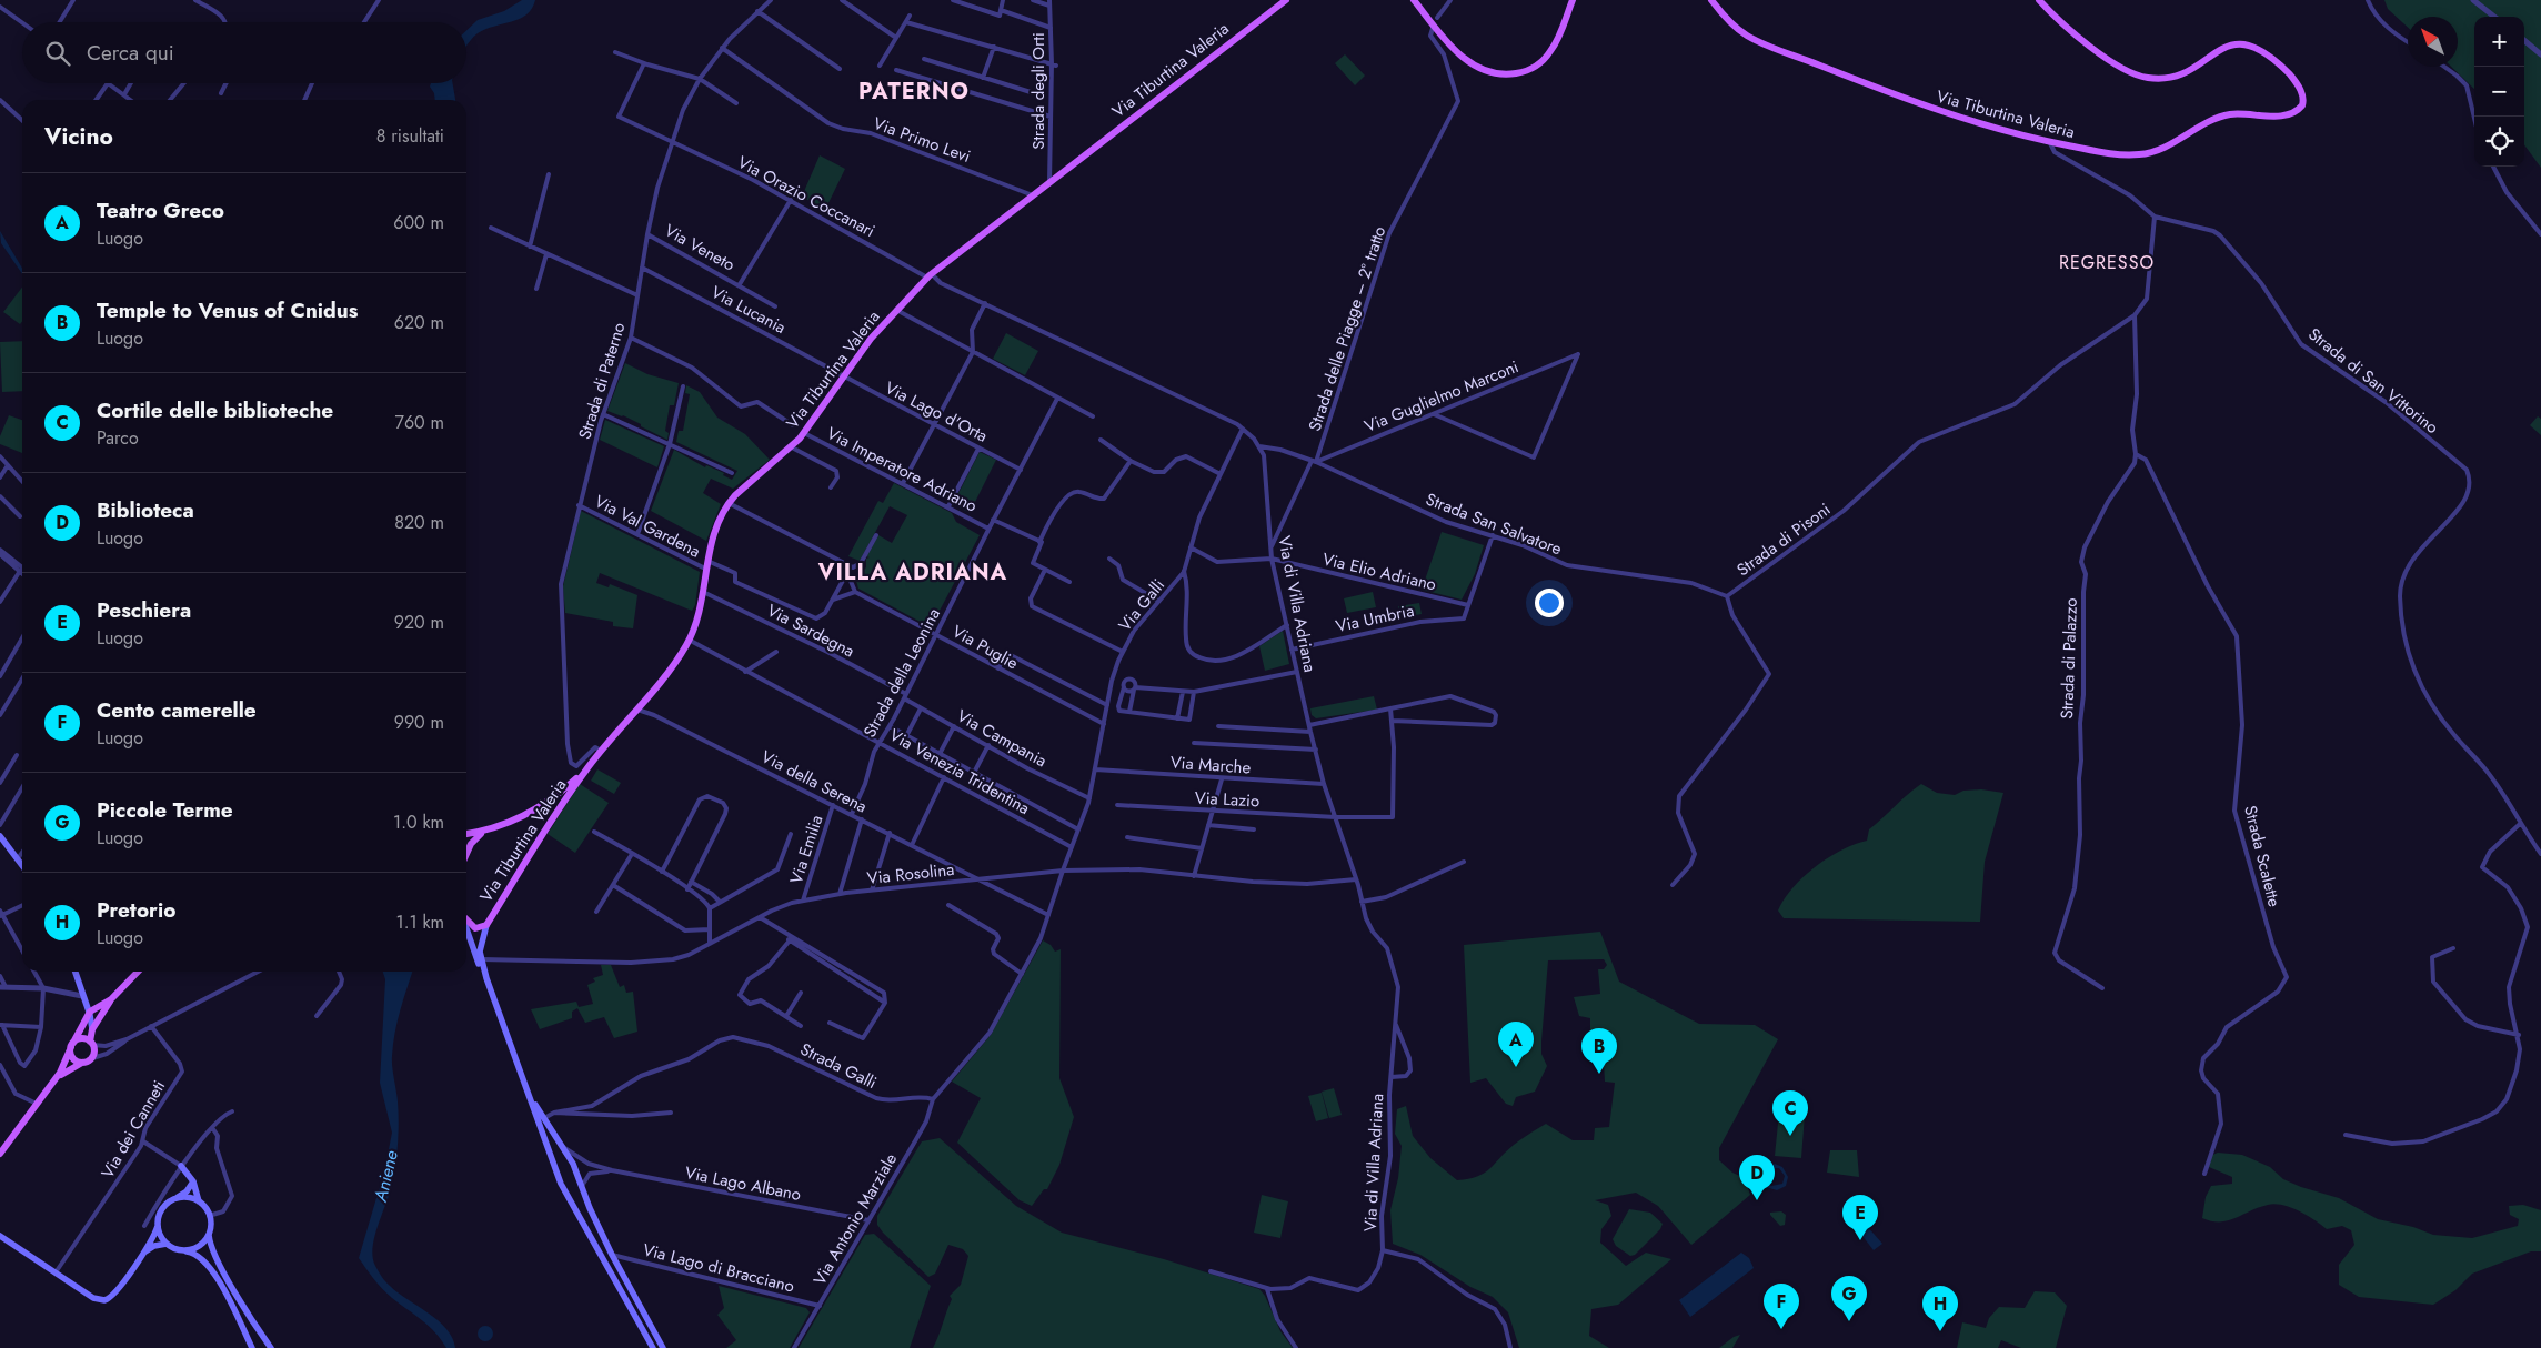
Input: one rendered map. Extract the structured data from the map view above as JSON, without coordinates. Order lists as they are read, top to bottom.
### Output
{
  "streets": {
    "main road": ["Via Tiburtina Valeria"],
    "street": [
      "Strada degli Orti",
      "Via Primo Levi",
      "Via Orazio Coccanari",
      "Via Veneto",
      "Via Lucania",
      "Strada delle Piagge – 2º tratto",
      "Strada di Paterno",
      "Strada di San Vittorino",
      "Via Guglielmo Marconi",
      "Via Lago d'Orta",
      "Via Imperatore Adriano",
      "Strada San Salvatore",
      "Via Val Gardena",
      "Strada di Pisoni",
      "Via Elio Adriano",
      "Via di Villa Adriana",
      "Via Galli",
      "Via Umbria",
      "Via Sardegna",
      "Via Puglie",
      "Strada di Palazzo",
      "Strada della Leonina",
      "Via Campania",
      "Via Marche",
      "Via Venezia Tridentina",
      "Via della Serena",
      "Via Lazio",
      "Via Emilia",
      "Strada Scalette",
      "Via Rosolina",
      "Strada Galli",
      "Via dei Canneti",
      "Via Lago Albano",
      "Via Antonio Marziale",
      "Via Lago di Bracciano"
    ]
  },
  "crossings": [
    ["Via Tiburtina Valeria", "Strada degli Orti"],
    ["Via Tiburtina Valeria", "Via Primo Levi"],
    ["Via Tiburtina Valeria", "Via Orazio Coccanari"],
    ["Via Tiburtina Valeria", "Via Lucania"],
    ["Via Tiburtina Valeria", "Strada di Paterno"],
    ["Via Tiburtina Valeria", "Strada di San Vittorino"],
    ["Via Tiburtina Valeria", "Via Lago d'Orta"],
    ["Via Tiburtina Valeria", "Via Imperatore Adriano"],
    ["Via Tiburtina Valeria", "Via Val Gardena"],
    ["Via Tiburtina Valeria", "Via di Villa Adriana"],
    ["Via Tiburtina Valeria", "Via Sardegna"],
    ["Via Tiburtina Valeria", "Via Venezia Tridentina"],
    ["Via Tiburtina Valeria", "Via della Serena"],
    ["Via Primo Levi", "Strada di Paterno"],
    ["Via Orazio Coccanari", "Strada di Paterno"],
    ["Via Orazio Coccanari", "Via di Villa Adriana"],
    ["Via Veneto", "Strada di Paterno"],
    ["Via Lucania", "Strada di Paterno"],
    ["Via Lucania", "Via Lago d'Orta"],
    ["Strada delle Piagge – 2º tratto", "Via Guglielmo Marconi"],
    ["Strada delle Piagge – 2º tratto", "Strada San Salvatore"],
    ["Strada di Paterno", "Via Val Gardena"],
    ["Via Guglielmo Marconi", "Strada San Salvatore"],
    ["Via Lago d'Orta", "Strada della Leonina"],
    ["Via Imperatore Adriano", "Strada della Leonina"],
    ["Strada San Salvatore", "Strada di Pisoni"],
    ["Strada San Salvatore", "Via di Villa Adriana"],
    ["Strada di Pisoni", "Strada di Palazzo"],
    ["Via Elio Adriano", "Via di Villa Adriana"],
    ["Via Elio Adriano", "Via Galli"],
    ["Via Elio Adriano", "Via Umbria"],
    ["Via di Villa Adriana", "Via Galli"],
    ["Via di Villa Adriana", "Via Umbria"],
    ["Via di Villa Adriana", "Via Marche"],
    ["Via di Villa Adriana", "Via Lazio"],
    ["Via di Villa Adriana", "Via Rosolina"],
    ["Via Galli", "Via Puglie"],
    ["Via Galli", "Via Campania"],
    ["Via Galli", "Via Marche"],
    ["Via Galli", "Via Venezia Tridentina"],
    ["Via Galli", "Via Rosolina"],
    ["Via Sardegna", "Strada della Leonina"],
    ["Via Sardegna", "Via Campania"],
    ["Via Puglie", "Strada della Leonina"],
    ["Strada di Palazzo", "Strada Scalette"],
    ["Strada della Leonina", "Via Campania"],
    ["Strada della Leonina", "Via Venezia Tridentina"],
    ["Strada della Leonina", "Via della Serena"],
    ["Via della Serena", "Via Emilia"],
    ["Via della Serena", "Via Rosolina"],
    ["Via Emilia", "Via Rosolina"],
    ["Strada Galli", "Via Antonio Marziale"],
    ["Via Lago Albano", "Via Antonio Marziale"],
    ["Via Antonio Marziale", "Via Lago di Bracciano"]
  ],
  "districts": ["PATERNO", "REGRESSO", "VILLA ADRIANA"],
  "water": ["Aniene"],
  "north": "top left",
  "page": {
    "map_buttons": ["+", "−"],
    "search": "Cerca qui",
    "heading": ["Vicino", "8 risultati"],
    "list": [
      {
        "mark": "A",
        "name": "Teatro Greco",
        "note": "Luogo",
        "value": "600 m"
      },
      {
        "mark": "B",
        "name": "Temple to Venus of Cnidus",
        "note": "Luogo",
        "value": "620 m"
      },
      {
        "mark": "C",
        "name": "Cortile delle biblioteche",
        "note": "Parco",
        "value": "760 m"
      },
      {
        "mark": "D",
        "name": "Biblioteca",
        "note": "Luogo",
        "value": "820 m"
      },
      {
        "mark": "E",
        "name": "Peschiera",
        "note": "Luogo",
        "value": "920 m"
      },
      {
        "mark": "F",
        "name": "Cento camerelle",
        "note": "Luogo",
        "value": "990 m"
      },
      {
        "mark": "G",
        "name": "Piccole Terme",
        "note": "Luogo",
        "value": "1.0 km"
      },
      {
        "mark": "H",
        "name": "Pretorio",
        "note": "Luogo",
        "value": "1.1 km"
      }
    ],
    "pins": [
      "A",
      "B",
      "C",
      "D",
      "E",
      "G",
      "F",
      "H"
    ]
  }
}
